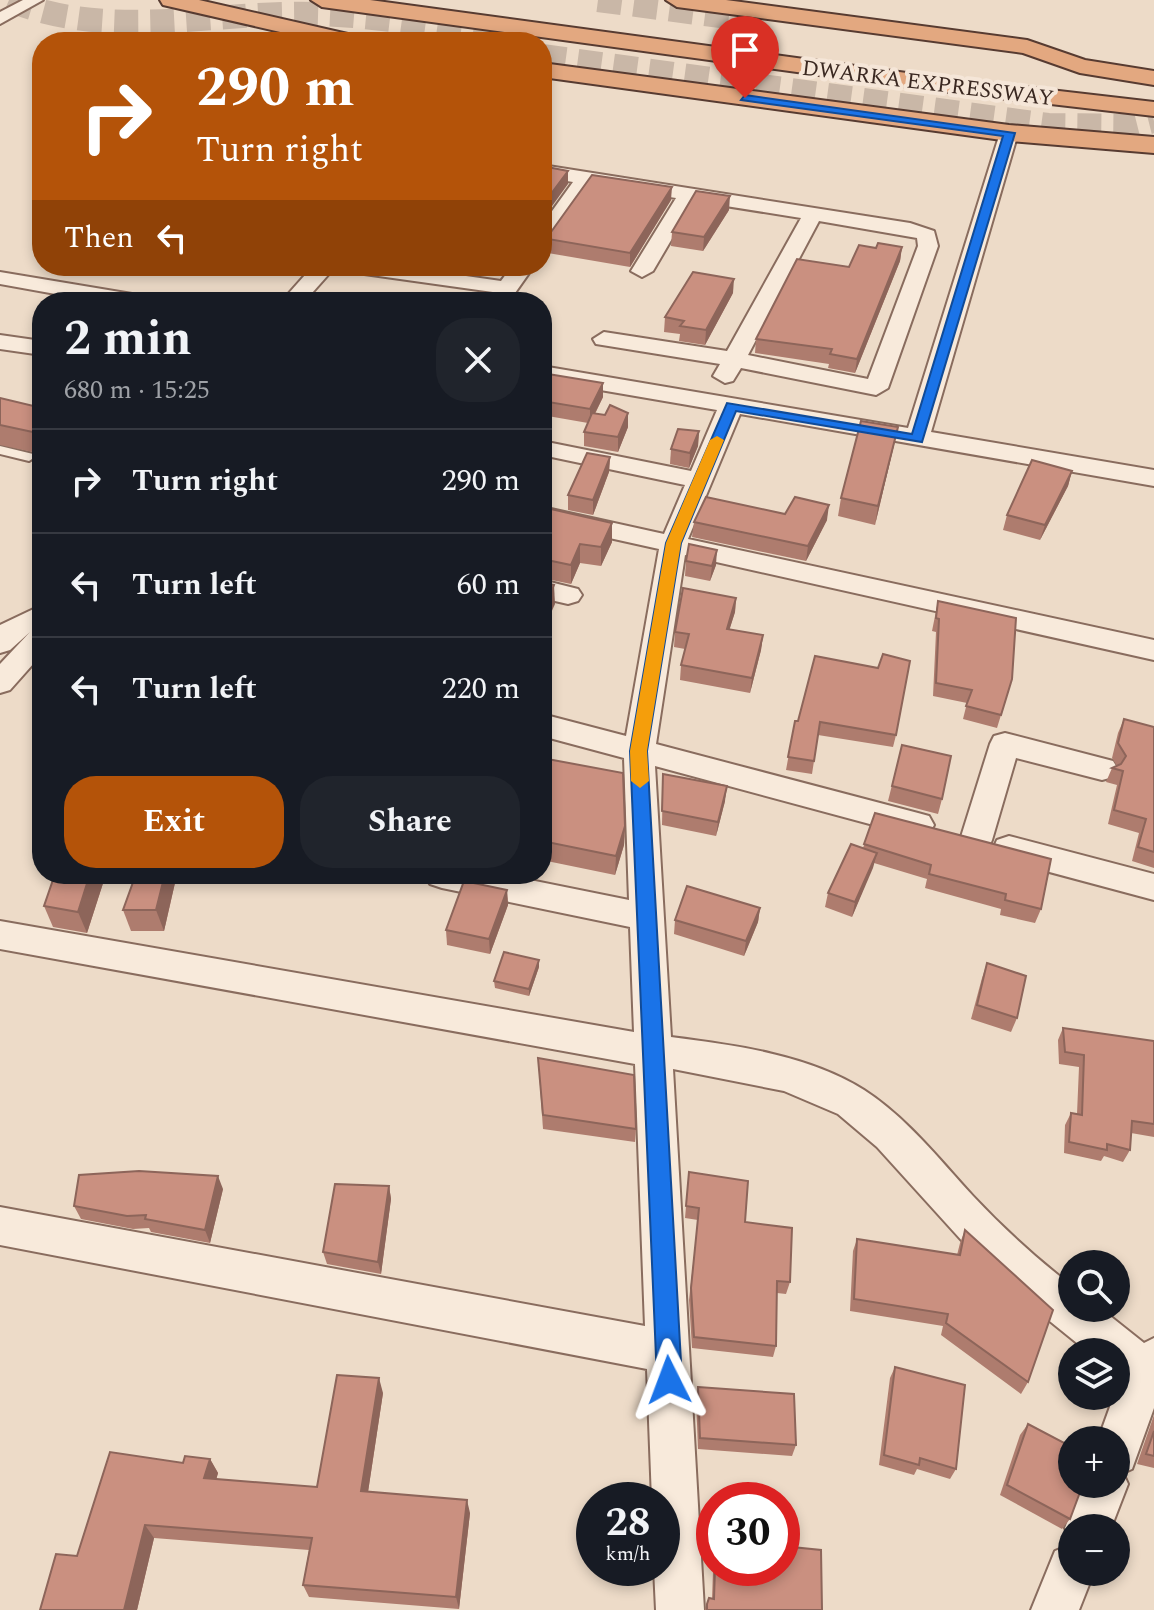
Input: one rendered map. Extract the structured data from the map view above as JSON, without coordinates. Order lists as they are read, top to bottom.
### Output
{
  "streets": {
    "highway": ["DWARKA EXPRESSWAY"]
  },
  "page": {
    "turn": ["290 m", "Turn right"],
    "then": "Then",
    "heading": ["2 min", "680 m · 15:25"],
    "list": [
      {
        "name": "Turn right",
        "value": "290 m"
      },
      {
        "name": "Turn left",
        "value": "60 m"
      },
      {
        "name": "Turn left",
        "value": "220 m"
      }
    ],
    "buttons": ["Exit", "Share"],
    "map_buttons": ["+", "−"],
    "speed": "28 km/h",
    "limit": "30"
  }
}
